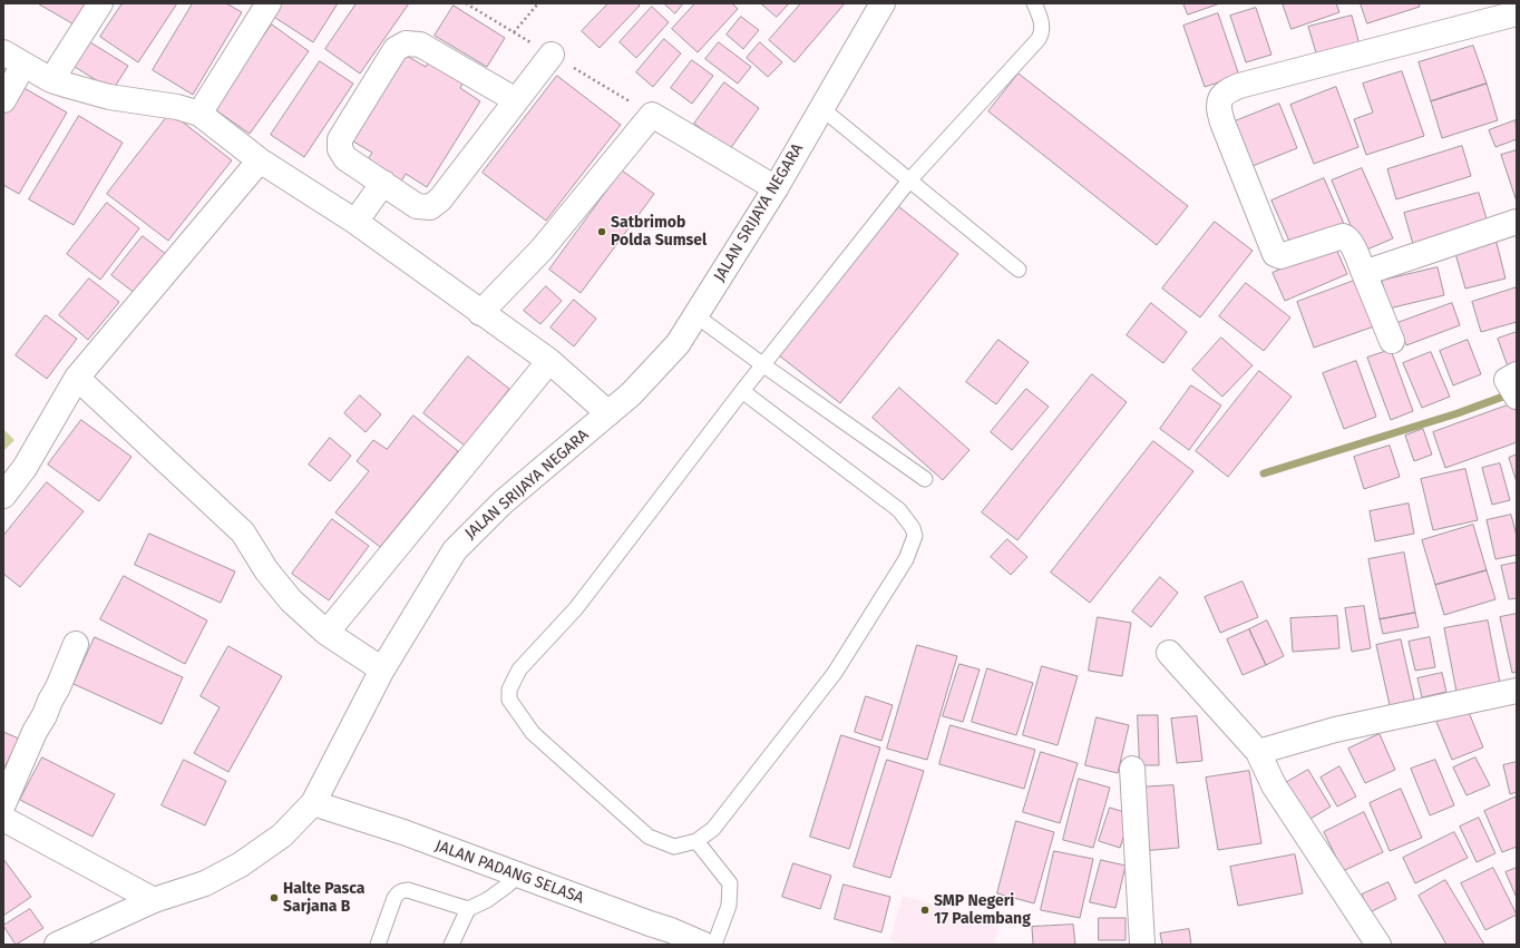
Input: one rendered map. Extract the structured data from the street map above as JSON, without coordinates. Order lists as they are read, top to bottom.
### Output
{
  "streets": {
    "street": ["JALAN SRIJAYA NEGARA", "JALAN PADANG SELASA"]
  },
  "crossings": [
    ["JALAN SRIJAYA NEGARA", "JALAN PADANG SELASA"]
  ],
  "places": ["Satbrimob Polda Sumsel", "Halte Pasca Sarjana B", "SMP Negeri 17 Palembang"]
}
